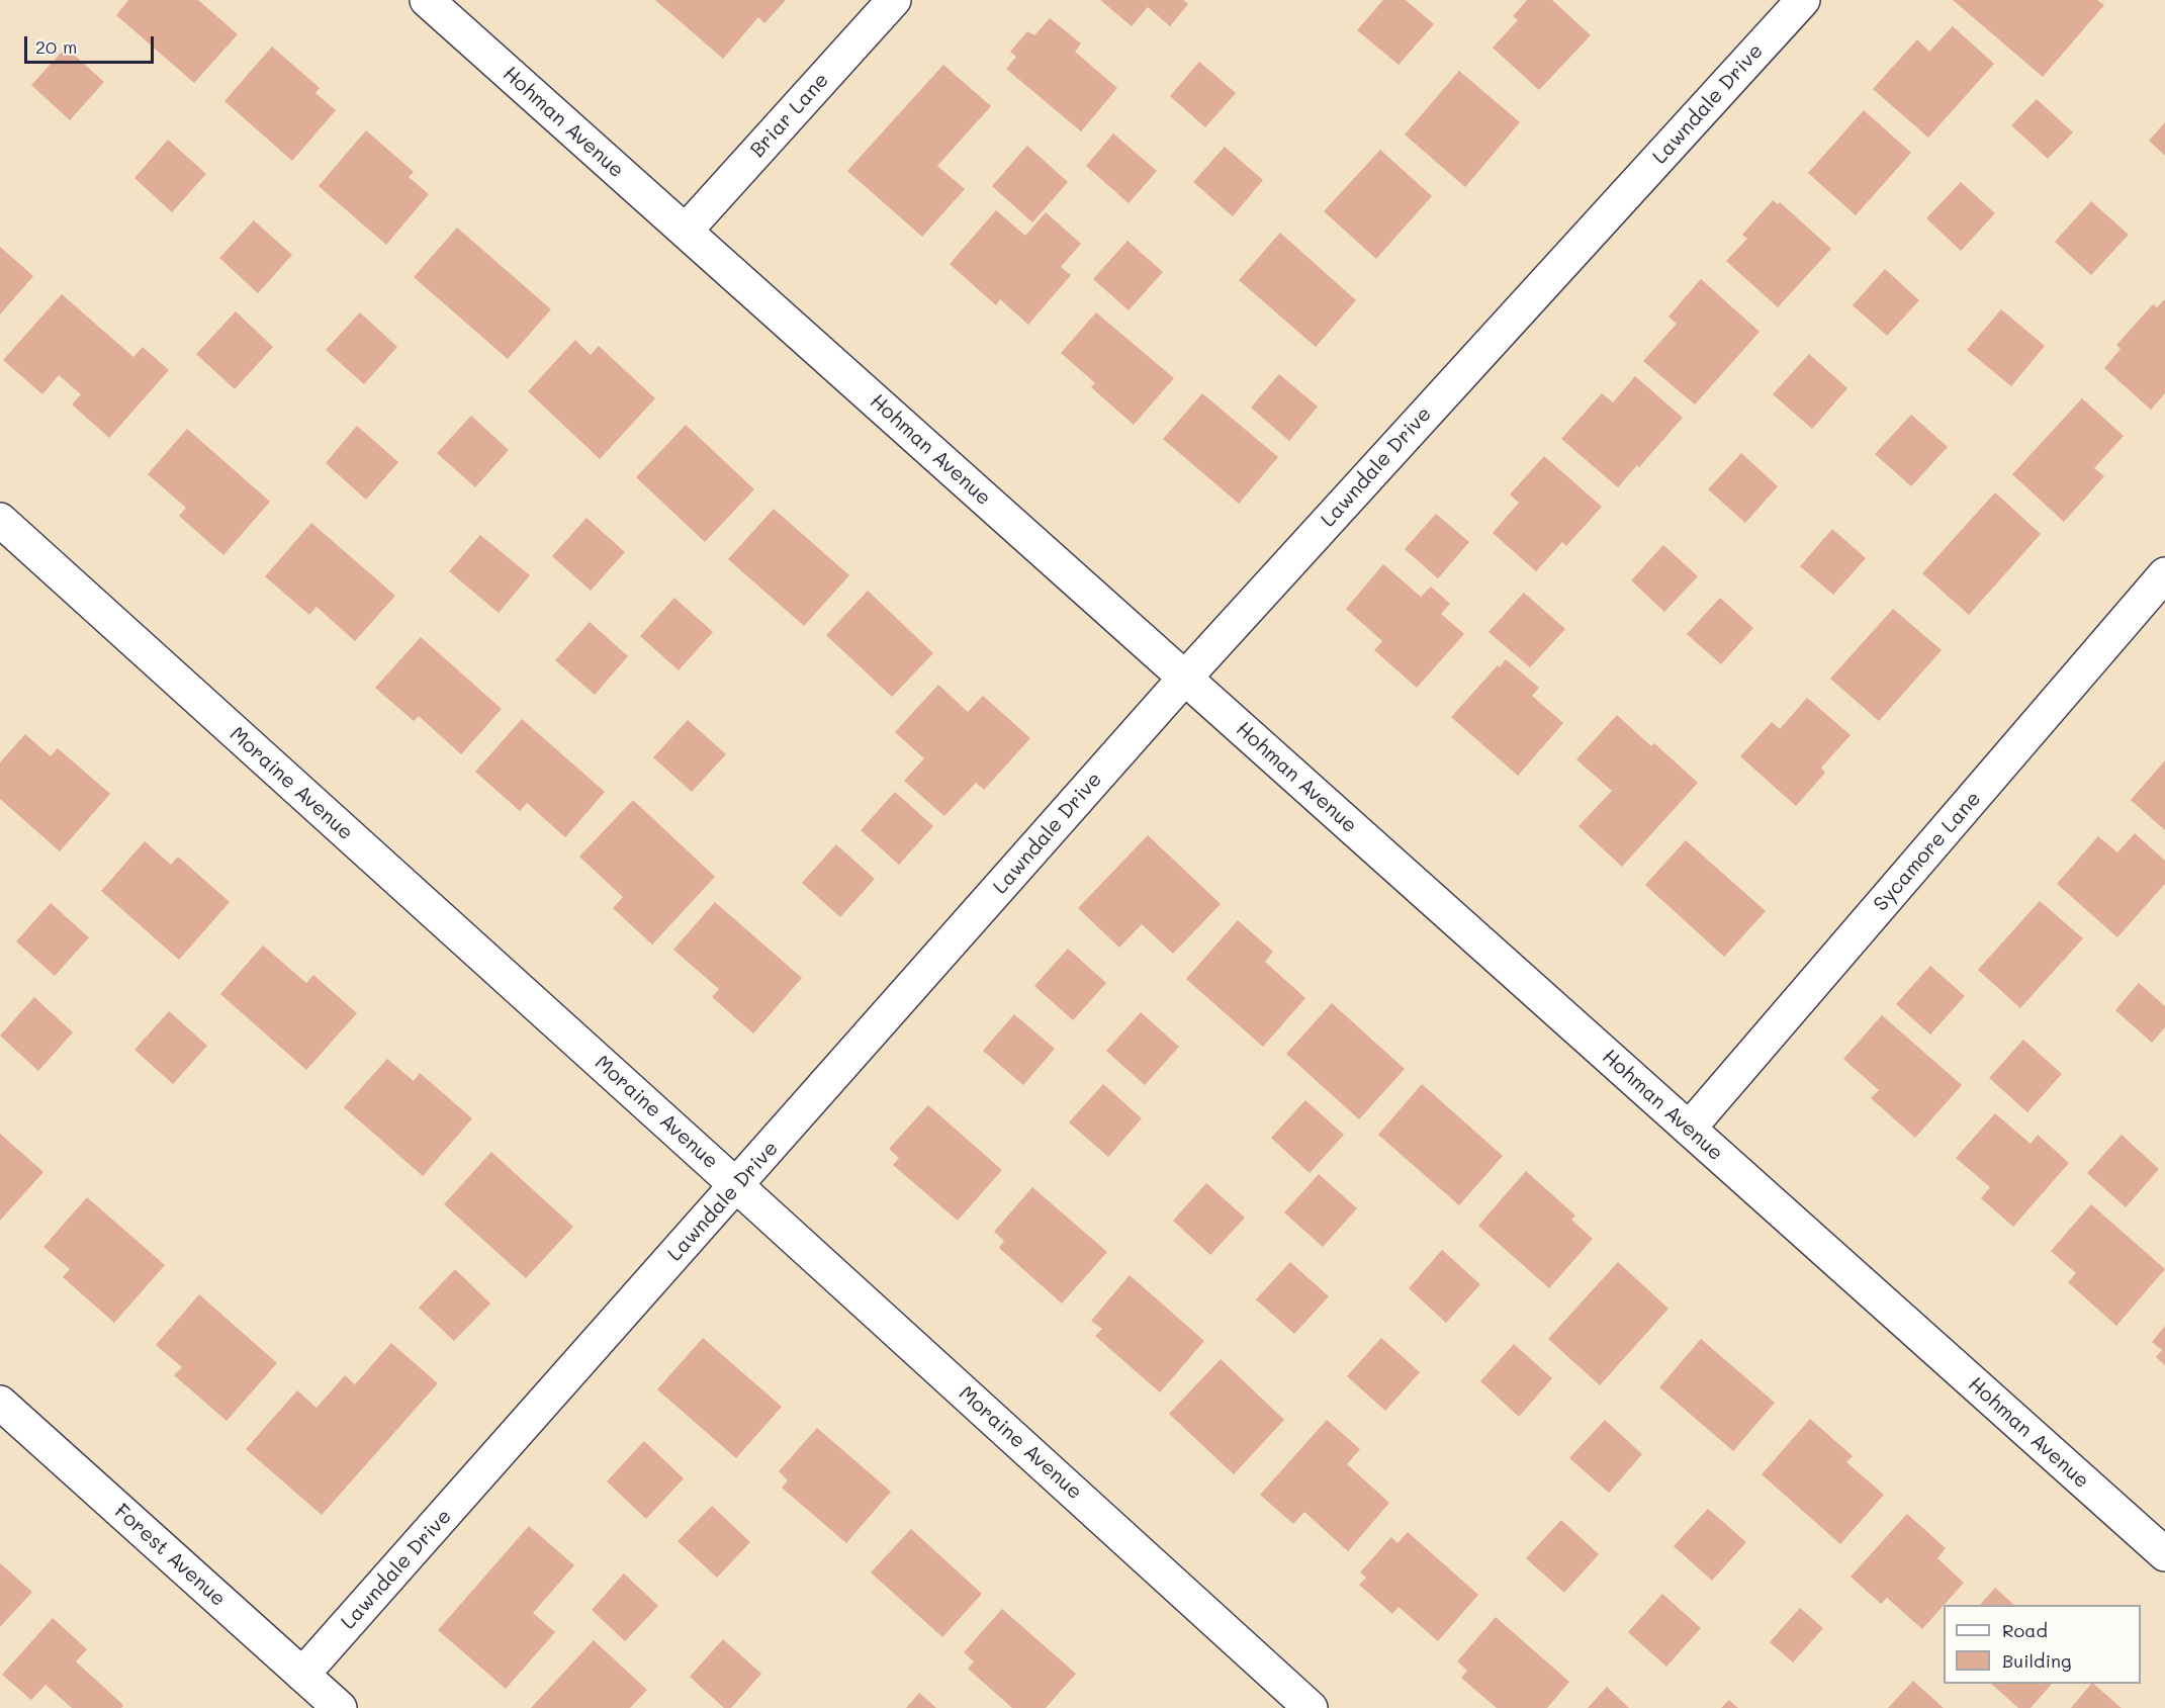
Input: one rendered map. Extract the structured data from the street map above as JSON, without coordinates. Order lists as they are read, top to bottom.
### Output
{
  "streets": {
    "street": [
      "Lawndale Drive",
      "Briar Lane",
      "Hohman Avenue",
      "Moraine Avenue",
      "Sycamore Lane",
      "Forest Avenue"
    ]
  },
  "crossings": [
    ["Lawndale Drive", "Hohman Avenue"],
    ["Lawndale Drive", "Moraine Avenue"],
    ["Lawndale Drive", "Forest Avenue"],
    ["Briar Lane", "Hohman Avenue"],
    ["Hohman Avenue", "Sycamore Lane"]
  ],
  "legend": ["Road", "Building"],
  "scale_bar": "20 m"
}
